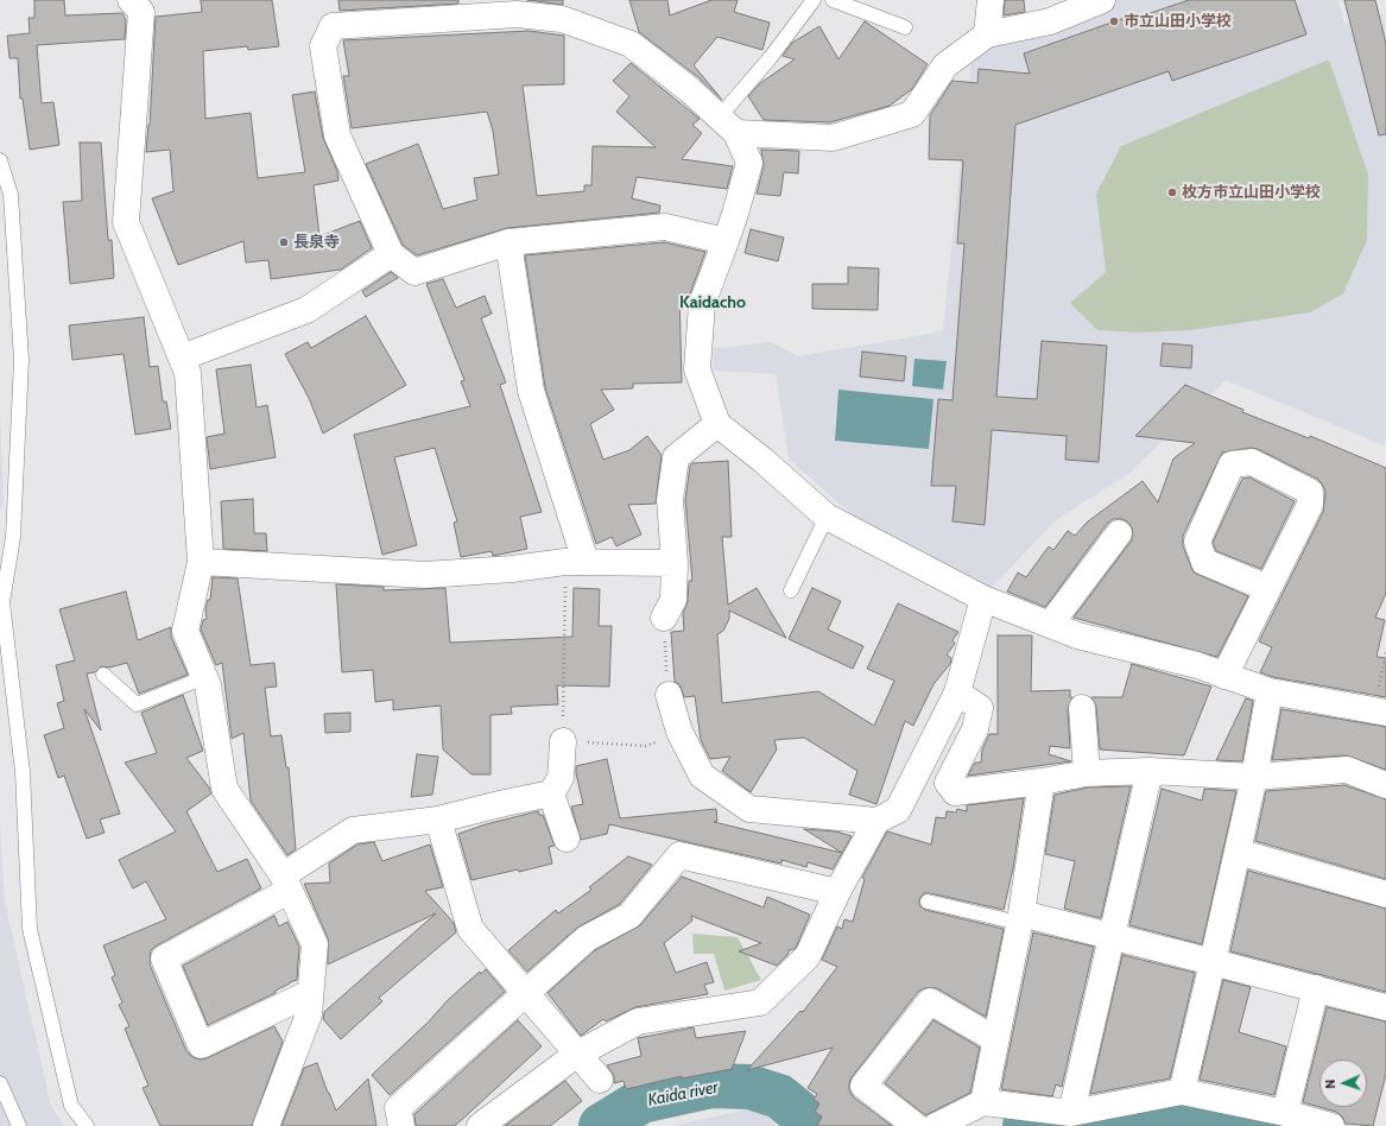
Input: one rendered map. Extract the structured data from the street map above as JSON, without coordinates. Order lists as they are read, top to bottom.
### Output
{
  "districts": ["Kaidacho"],
  "water": ["Kaida river"],
  "places": ["市立山田小学校", "枚方市立山田小学校", "長泉寺"],
  "north": "left"
}
